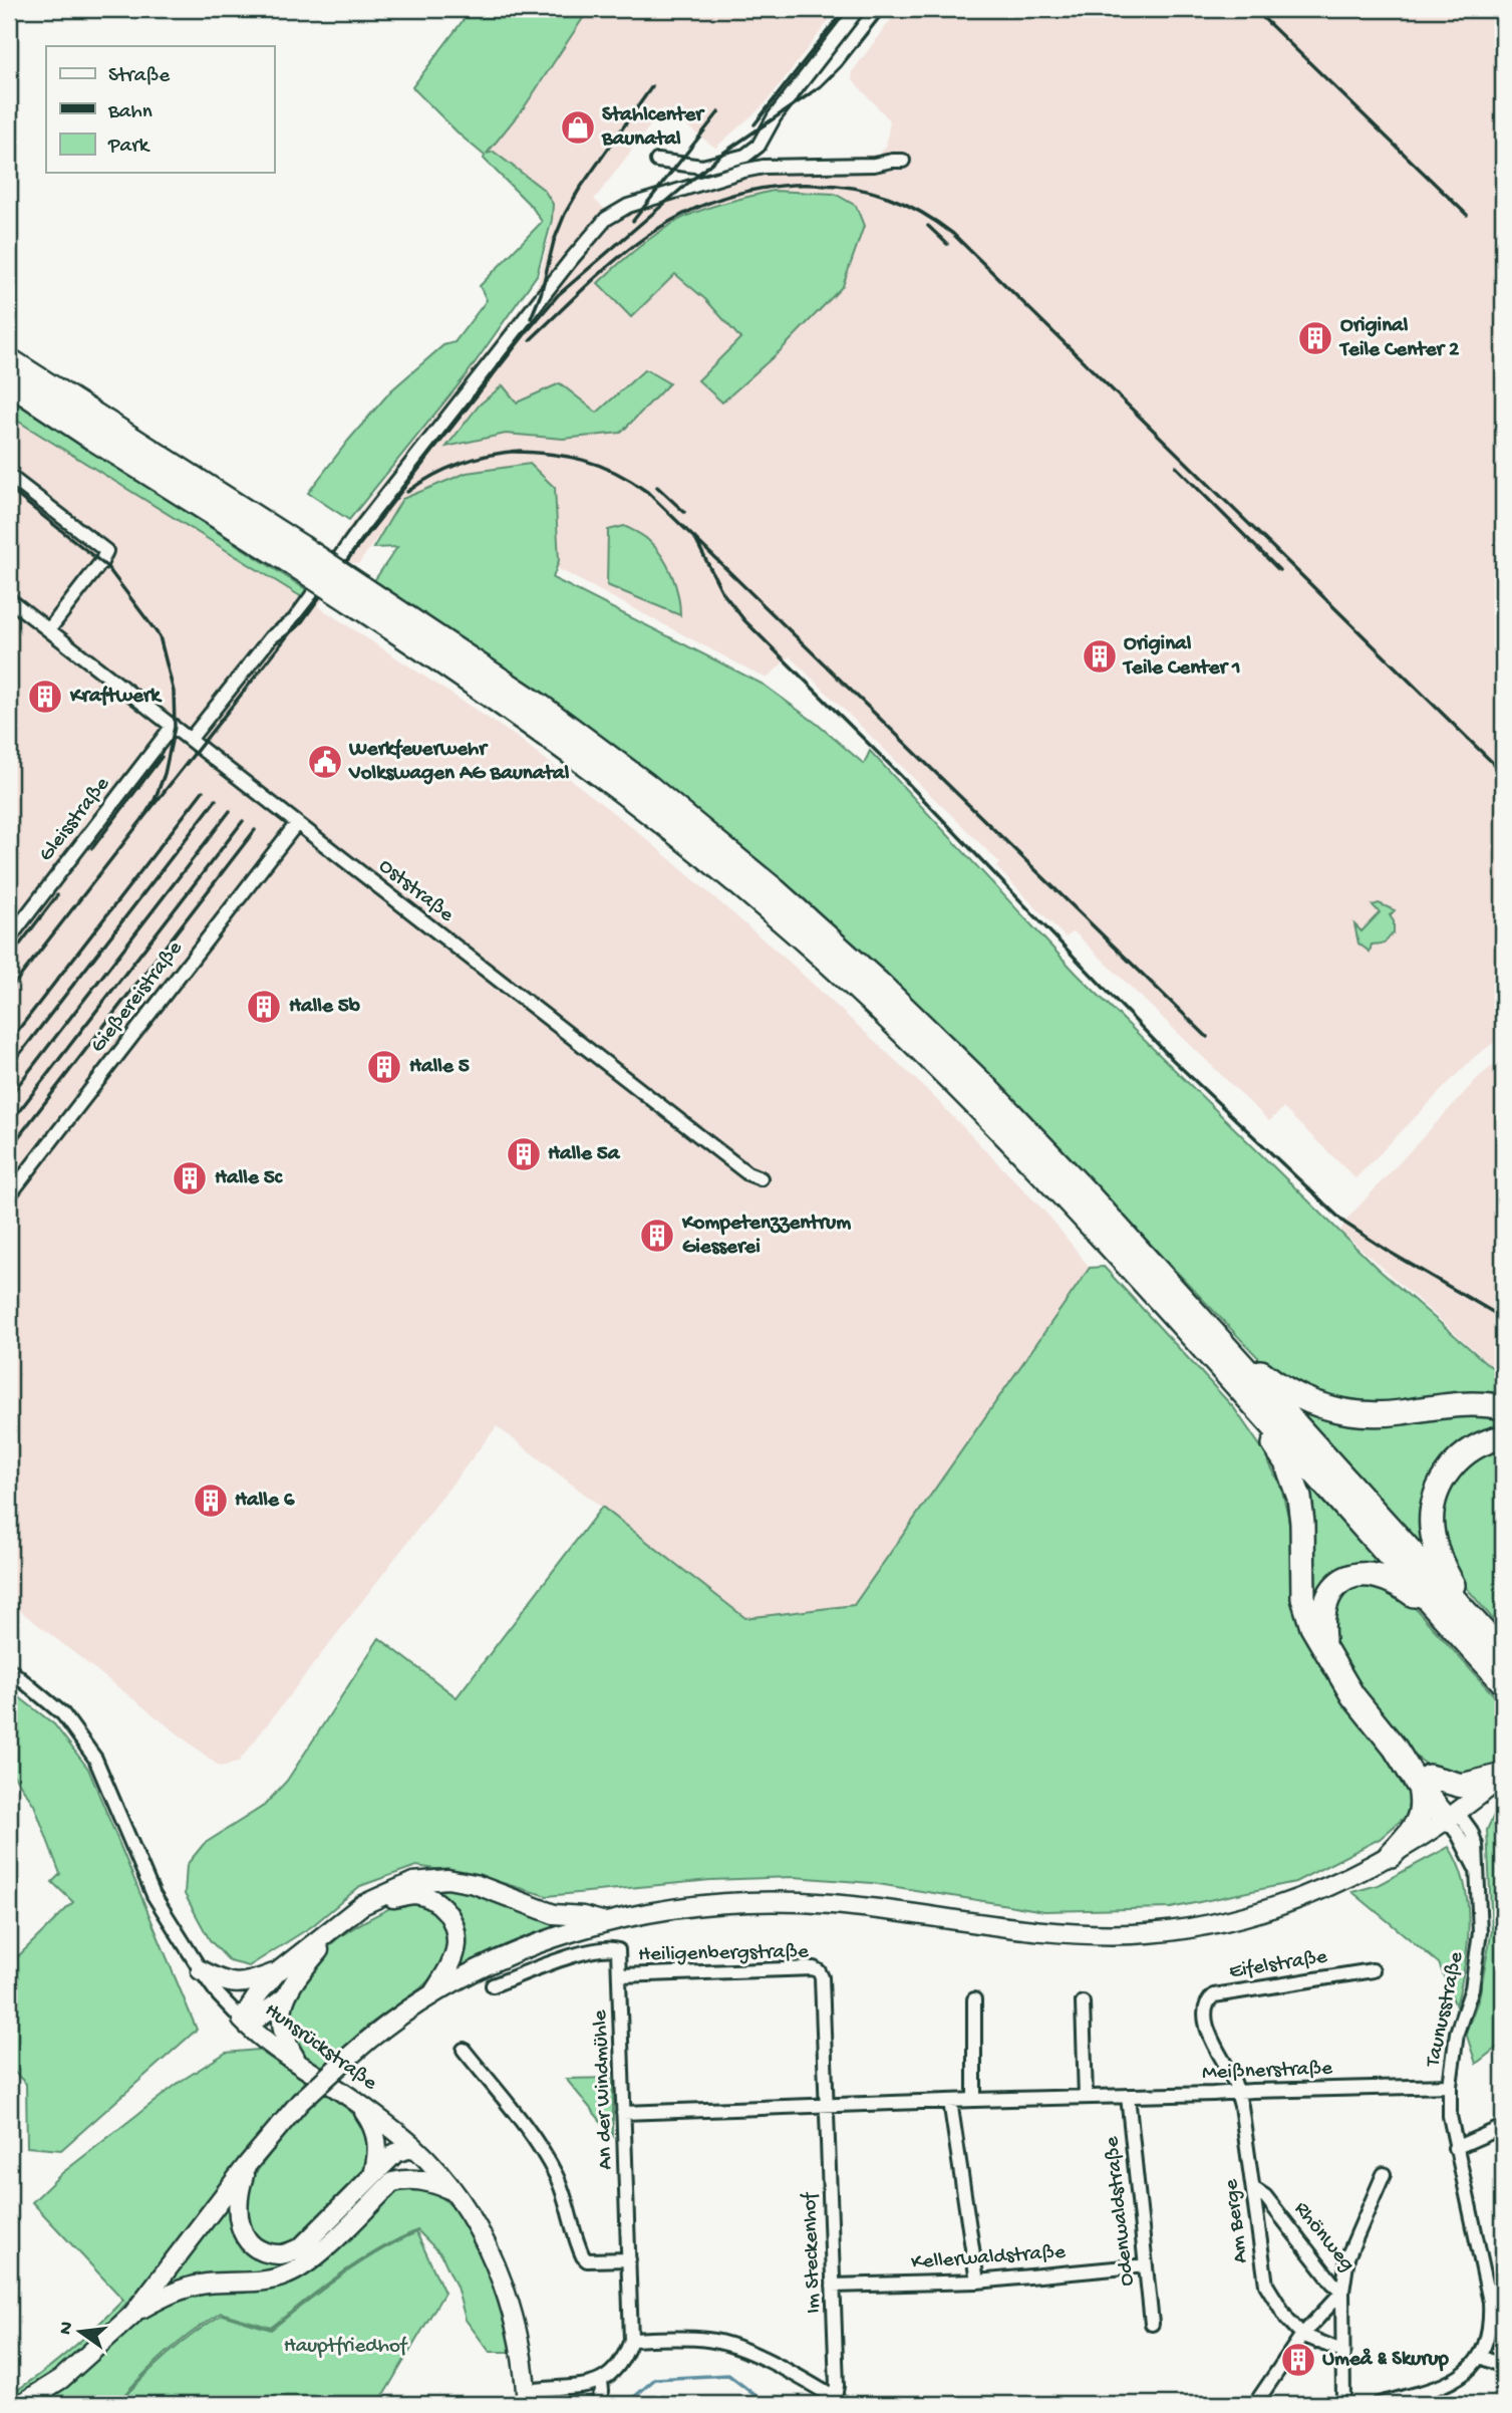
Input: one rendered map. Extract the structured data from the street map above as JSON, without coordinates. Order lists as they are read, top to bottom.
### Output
{
  "streets": {
    "main road": ["Hunsrückstraße"],
    "street": [
      "Gleisstraße",
      "Oststraße",
      "Gießereistraße",
      "Heiligenbergstraße",
      "Eifelstraße",
      "Taunusstraße",
      "Meißnerstraße",
      "An der Windmühle",
      "Odenwaldstraße",
      "Am Berge",
      "Rhönweg",
      "Im Steckenhof",
      "Kellerwaldstraße"
    ]
  },
  "crossings": [
    ["Gleisstraße", "Oststraße"],
    ["Oststraße", "Gießereistraße"],
    ["Heiligenbergstraße", "Meißnerstraße"],
    ["Heiligenbergstraße", "An der Windmühle"],
    ["Heiligenbergstraße", "Im Steckenhof"],
    ["Eifelstraße", "Meißnerstraße"],
    ["Eifelstraße", "Am Berge"],
    ["Taunusstraße", "Meißnerstraße"],
    ["Meißnerstraße", "An der Windmühle"],
    ["Meißnerstraße", "Odenwaldstraße"],
    ["Meißnerstraße", "Am Berge"],
    ["Meißnerstraße", "Im Steckenhof"],
    ["Odenwaldstraße", "Kellerwaldstraße"],
    ["Am Berge", "Rhönweg"],
    ["Im Steckenhof", "Kellerwaldstraße"]
  ],
  "parks": ["Hauptfriedhof"],
  "places": {
    "shop": ["Stahlcenter Baunatal"],
    "building": [
      "Original Teile Center 2",
      "Original Teile Center 1",
      "Kraftwerk",
      "Halle 5b",
      "Halle 5",
      "Halle 5a",
      "Halle 5c",
      "Kompetenzzentrum Giesserei",
      "Halle 6",
      "Umeå & Skurup"
    ],
    "public building": ["Werkfeuerwehr Volkswagen AG Baunatal"]
  },
  "legend": ["Straße", "Bahn", "Park"],
  "north": "left"
}
